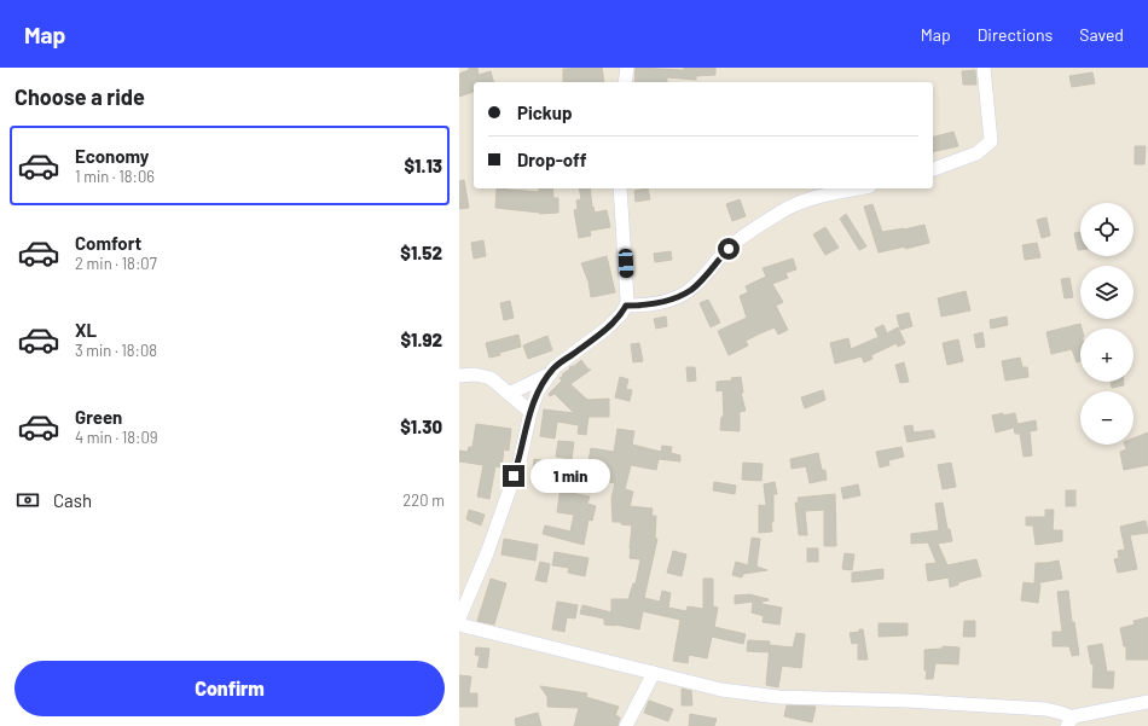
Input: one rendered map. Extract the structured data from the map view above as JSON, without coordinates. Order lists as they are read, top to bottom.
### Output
{
  "page": {
    "header": "Map",
    "nav": ["Map", "Directions", "Saved"],
    "heading": "Choose a ride",
    "banner": ["Pickup", "Drop-off"],
    "list": [
      {
        "name": "Economy",
        "note": "1 min · 18:06",
        "value": "$1.13"
      },
      {
        "name": "Comfort",
        "note": "2 min · 18:07",
        "value": "$1.52"
      },
      {
        "name": "XL",
        "note": "3 min · 18:08",
        "value": "$1.92"
      },
      {
        "name": "Green",
        "note": "4 min · 18:09",
        "value": "$1.30"
      }
    ],
    "map_buttons": ["+", "−"],
    "bubble": "1 min",
    "pay": ["Cash", "220 m"],
    "buttons": "Confirm"
  }
}
